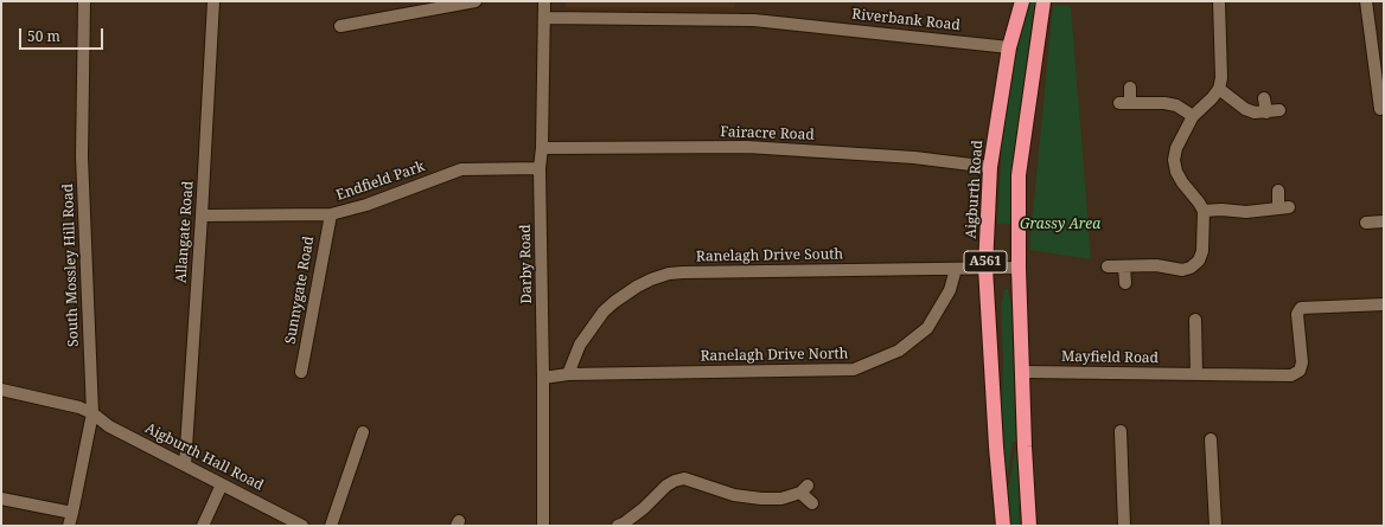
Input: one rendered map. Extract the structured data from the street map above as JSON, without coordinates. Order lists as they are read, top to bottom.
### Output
{
  "streets": {
    "highway": ["Aigburth Road", "A561"],
    "street": [
      "Riverbank Road",
      "Fairacre Road",
      "Endfield Park",
      "Allangate Road",
      "Ranelagh Drive South",
      "Darby Road",
      "South Mossley Hill Road",
      "Sunnygate Road",
      "Ranelagh Drive North",
      "Mayfield Road",
      "Aigburth Hall Road"
    ]
  },
  "crossings": [
    ["Riverbank Road", "Aigburth Road"],
    ["Riverbank Road", "Darby Road"],
    ["Fairacre Road", "Aigburth Road"],
    ["Fairacre Road", "Darby Road"],
    ["Endfield Park", "Allangate Road"],
    ["Endfield Park", "Darby Road"],
    ["Endfield Park", "Sunnygate Road"],
    ["Aigburth Road", "Ranelagh Drive South"],
    ["Allangate Road", "Aigburth Hall Road"],
    ["Ranelagh Drive South", "A561"],
    ["Ranelagh Drive South", "Ranelagh Drive North"],
    ["A561", "Mayfield Road"],
    ["Darby Road", "Ranelagh Drive North"],
    ["South Mossley Hill Road", "Aigburth Hall Road"]
  ],
  "parks": ["Grassy Area"],
  "scale_bar": "50 m"
}
